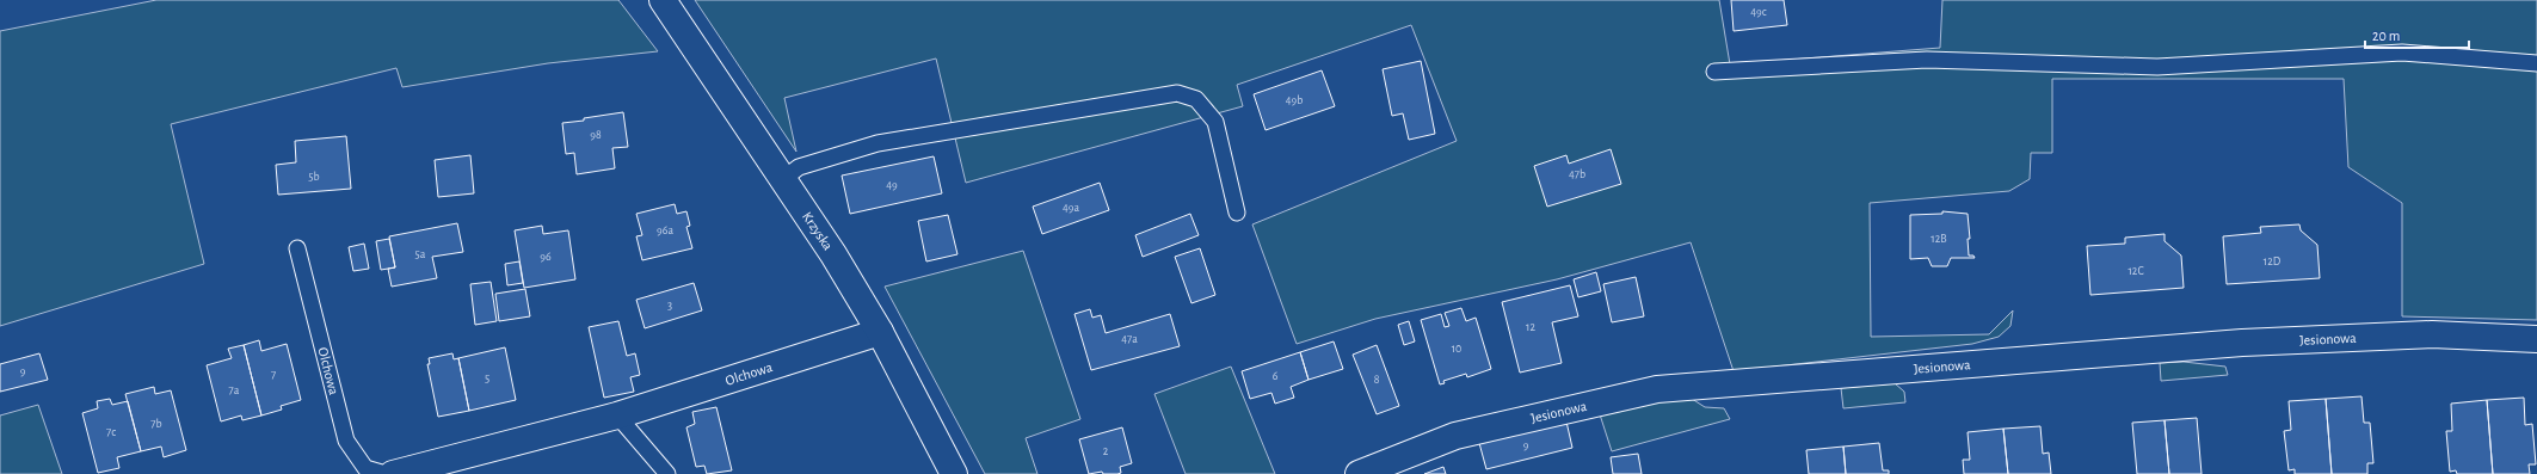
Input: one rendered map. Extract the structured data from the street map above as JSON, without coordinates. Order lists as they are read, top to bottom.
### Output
{
  "streets": {
    "street": ["Krzyska", "Jesionowa", "Olchowa"]
  },
  "crossings": [
    ["Krzyska", "Olchowa"]
  ],
  "house_numbers": [
    "49c",
    "49b",
    "98",
    "47b",
    "5b",
    "49",
    "49a",
    "96a",
    "12B",
    "5a",
    "96",
    "12D",
    "12C",
    "3",
    "12",
    "47a",
    "10",
    "9",
    "7",
    "6",
    "5",
    "8",
    "7a",
    "7b",
    "7c",
    "9",
    "2"
  ],
  "scale_bar": "20 m"
}
